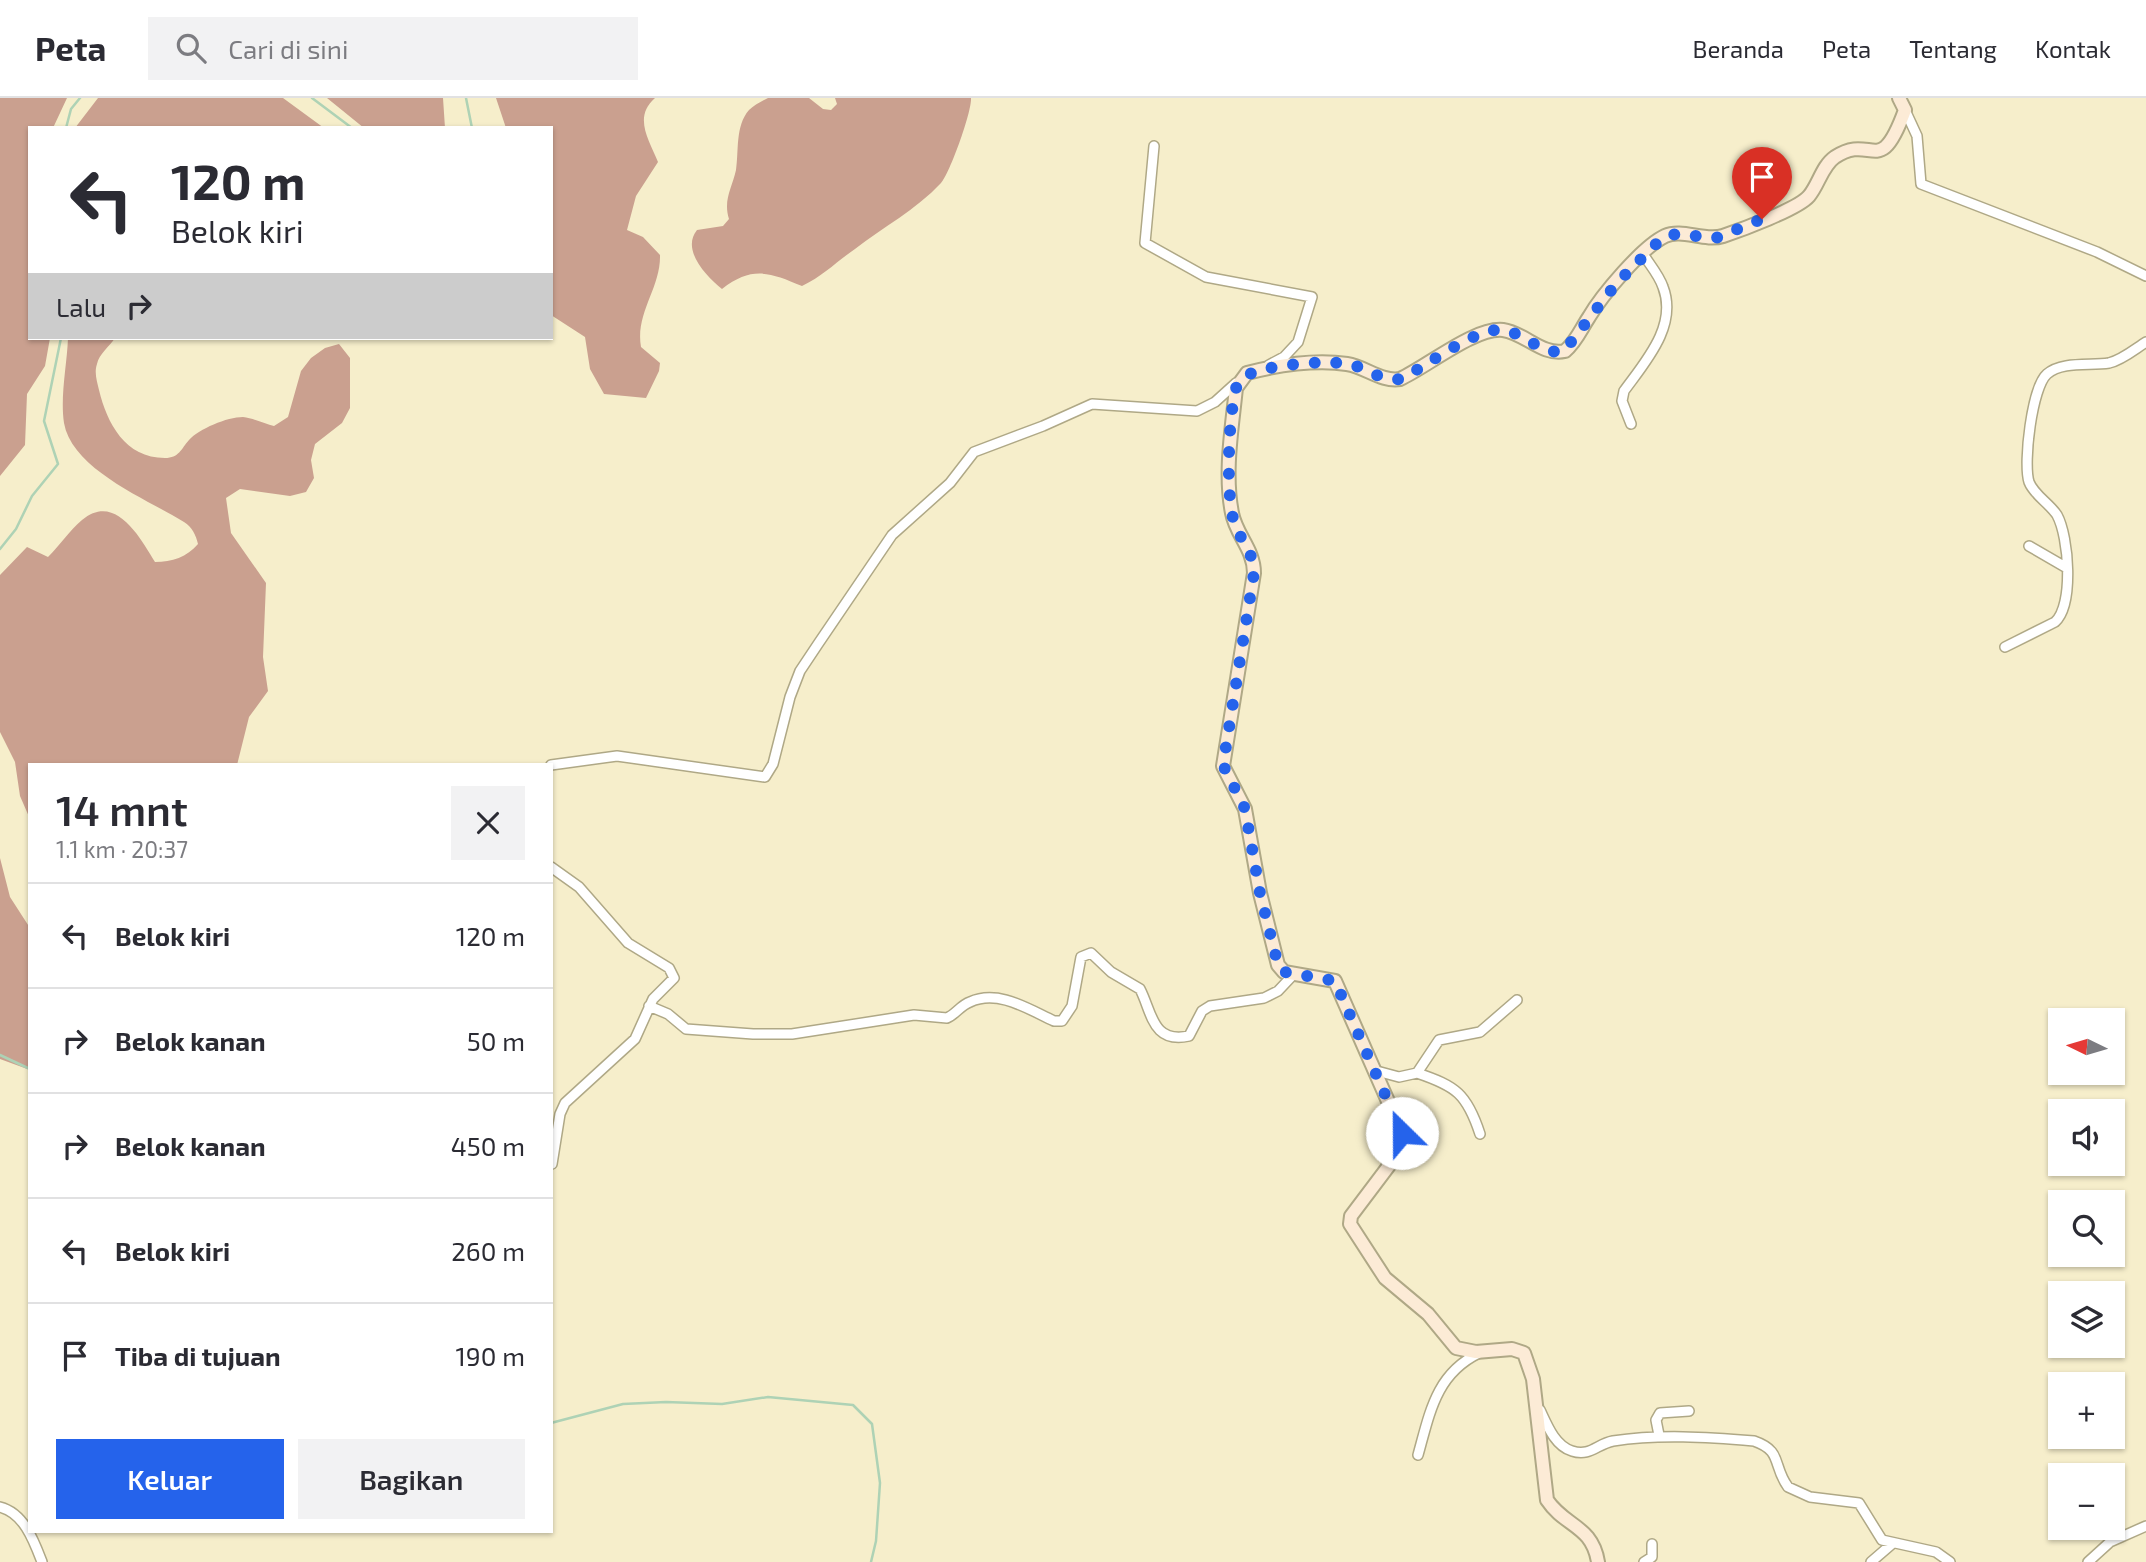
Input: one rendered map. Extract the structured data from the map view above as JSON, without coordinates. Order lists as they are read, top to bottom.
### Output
{
  "north": "left",
  "page": {
    "header": "Peta",
    "search": "Cari di sini",
    "nav": [
      "Beranda",
      "Peta",
      "Tentang",
      "Kontak"
    ],
    "turn": ["120 m", "Belok kiri"],
    "then": "Lalu",
    "heading": ["14 mnt", "1.1 km · 20:37"],
    "list": [
      {
        "name": "Belok kiri",
        "value": "120 m"
      },
      {
        "name": "Belok kanan",
        "value": "50 m"
      },
      {
        "name": "Belok kanan",
        "value": "450 m"
      },
      {
        "name": "Belok kiri",
        "value": "260 m"
      },
      {
        "name": "Tiba di tujuan",
        "value": "190 m"
      }
    ],
    "map_buttons": ["+", "−"],
    "buttons": ["Keluar", "Bagikan"]
  }
}
